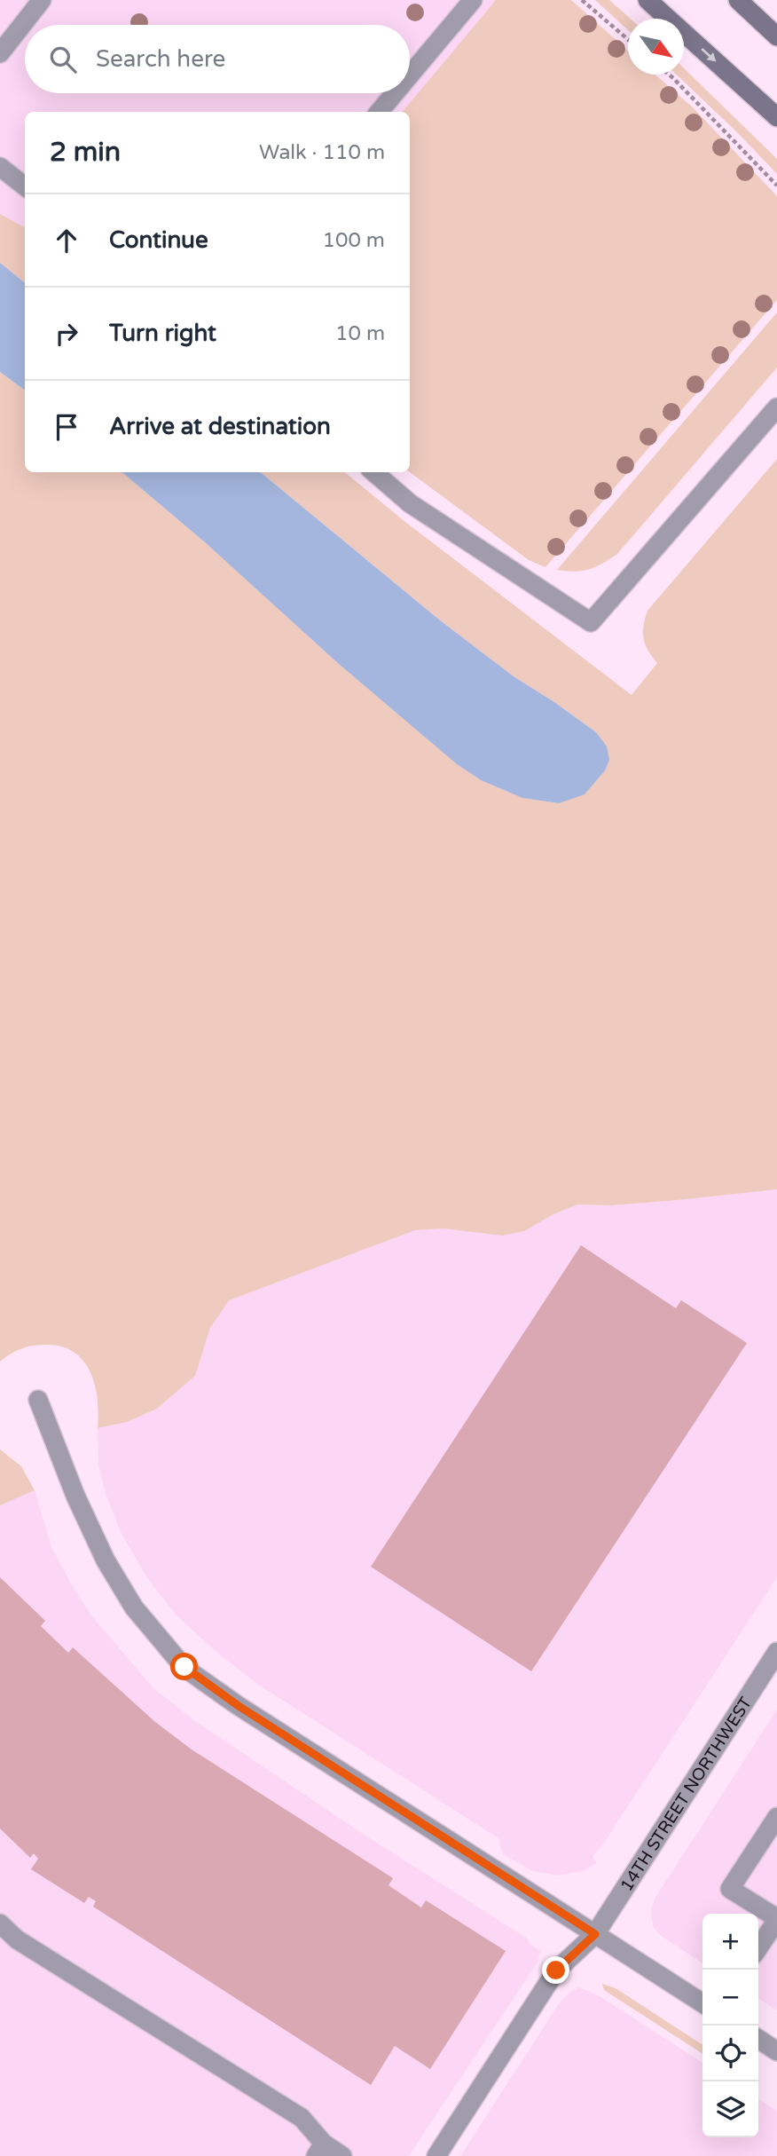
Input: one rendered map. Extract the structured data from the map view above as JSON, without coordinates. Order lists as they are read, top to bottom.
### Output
{
  "streets": {
    "street": ["14TH STREET NORTHWEST"]
  },
  "north": "bottom right",
  "page": {
    "search": "Search here",
    "heading": ["2 min", "Walk · 110 m"],
    "list": [
      ["Continue", "100 m"],
      ["Turn right", "10 m"],
      "Arrive at destination"
    ],
    "map_buttons": ["+", "−"]
  }
}
